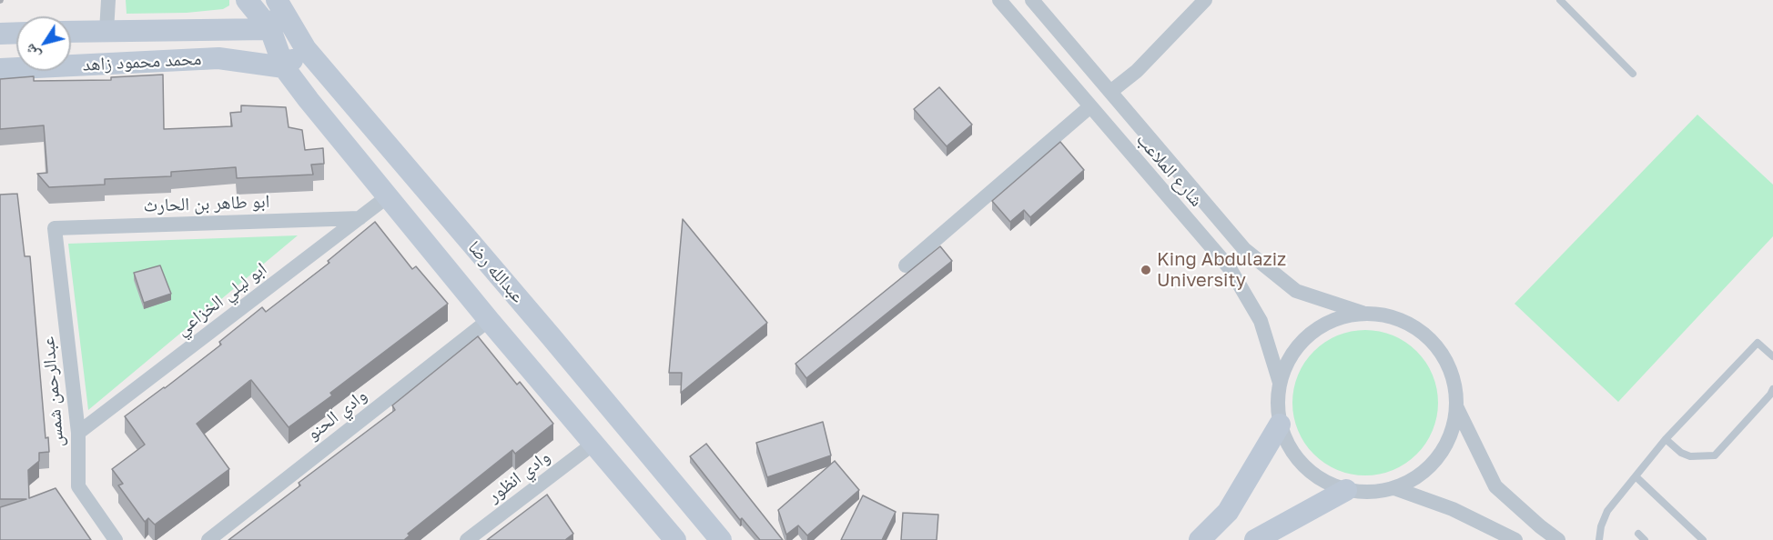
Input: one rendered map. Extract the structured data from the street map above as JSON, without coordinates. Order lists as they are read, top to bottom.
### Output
{
  "streets": {
    "street": [
      "محمد محمود زاهد",
      "شارع الملاعب",
      "ابو طاهر بن الحارث",
      "عبدالله رضا",
      "ابو ليلي الخزاعي",
      "عبدالرحمن شمس",
      "وادي الحنو",
      "وادي انظور"
    ]
  },
  "crossings": [
    ["محمد محمود زاهد", "عبدالله رضا"],
    ["ابو طاهر بن الحارث", "ابو ليلي الخزاعي"],
    ["ابو طاهر بن الحارث", "عبدالرحمن شمس"],
    ["عبدالله رضا", "ابو ليلي الخزاعي"],
    ["عبدالله رضا", "وادي الحنو"],
    ["عبدالله رضا", "وادي انظور"],
    ["ابو ليلي الخزاعي", "عبدالرحمن شمس"]
  ],
  "places": ["King Abdulaziz University"],
  "north": "bottom left"
}
